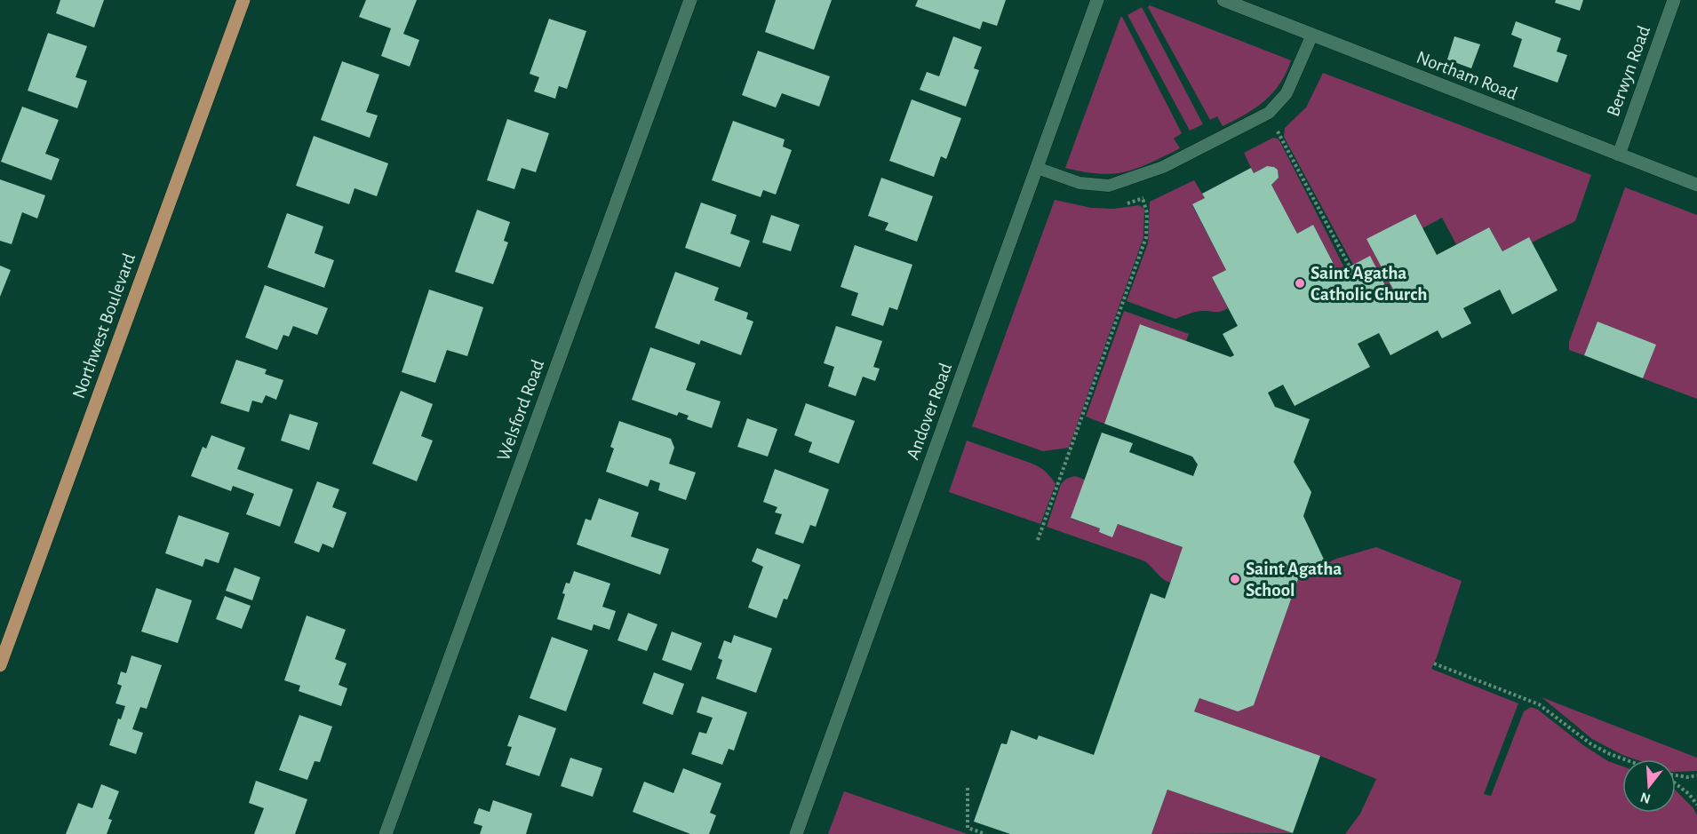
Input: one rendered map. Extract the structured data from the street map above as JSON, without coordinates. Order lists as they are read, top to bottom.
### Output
{
  "streets": {
    "main road": ["Northwest Boulevard"],
    "street": [
      "Berwyn Road",
      "Northam Road",
      "Welsford Road",
      "Andover Road"
    ]
  },
  "crossings": [
    ["Berwyn Road", "Northam Road"]
  ],
  "places": ["Saint Agatha Catholic Church", "Saint Agatha School"],
  "north": "bottom"
}
